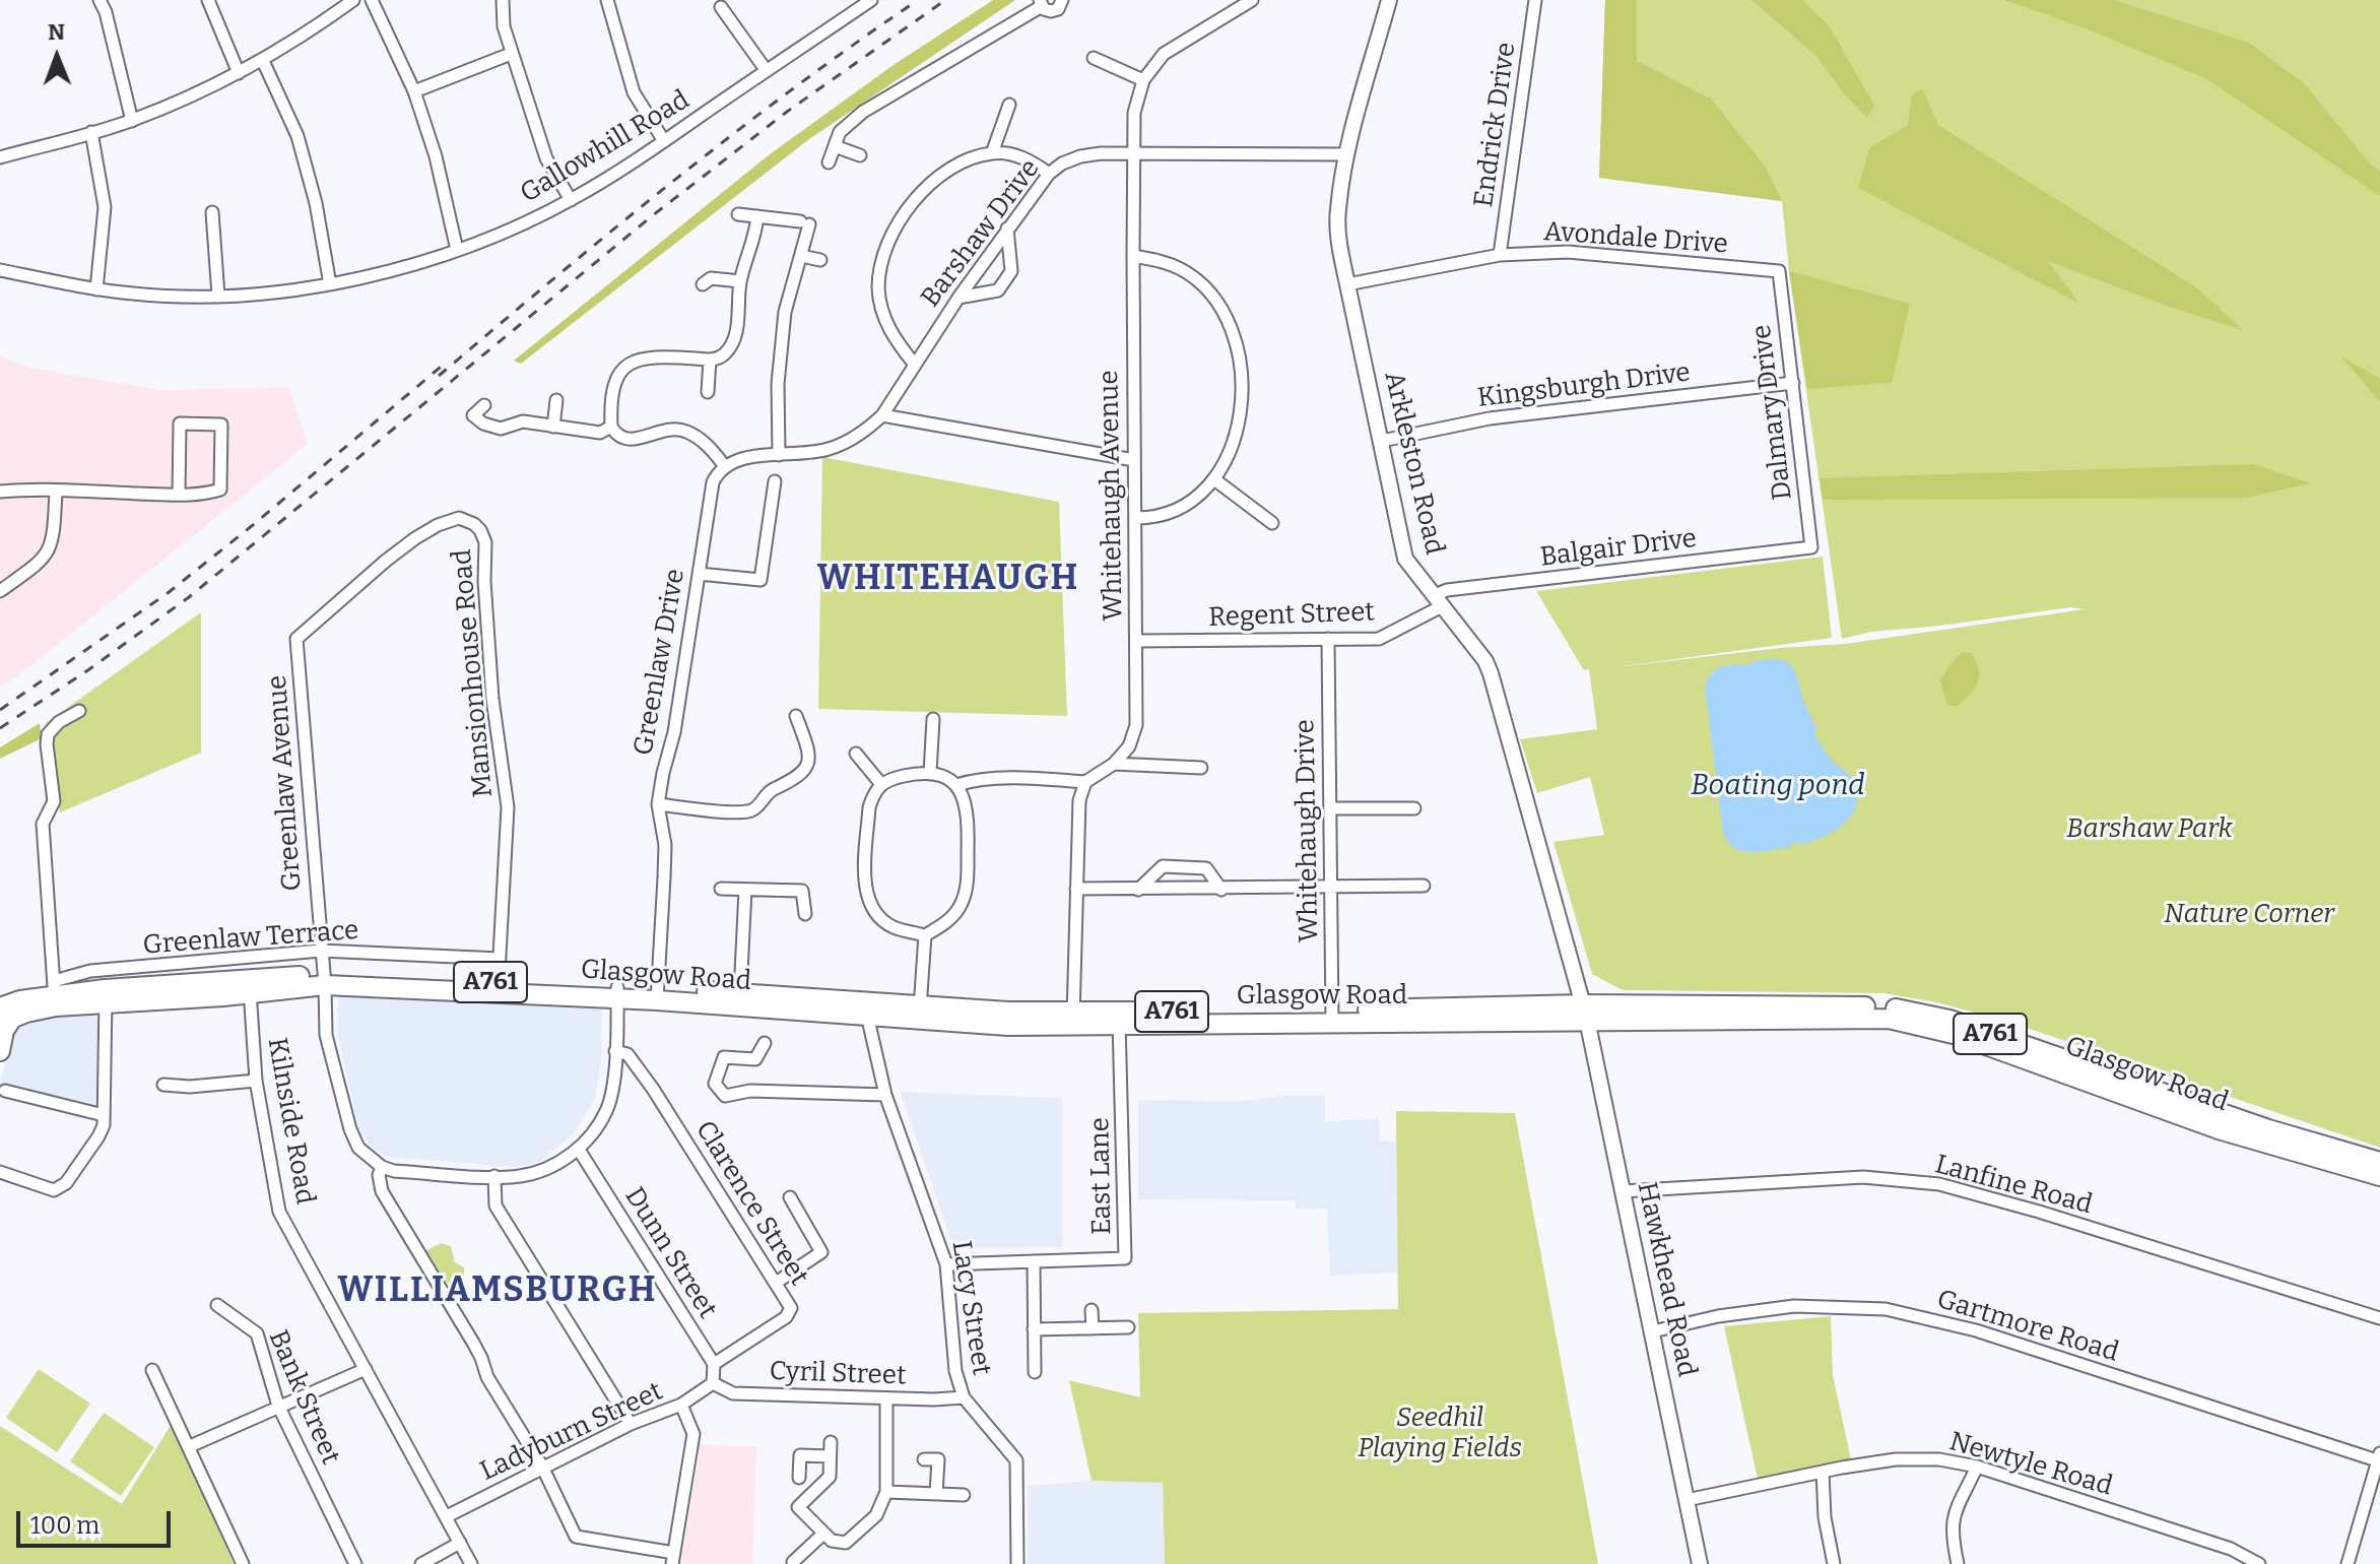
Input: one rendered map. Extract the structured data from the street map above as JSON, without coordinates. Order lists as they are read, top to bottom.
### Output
{
  "streets": {
    "main road": ["Glasgow Road", "A761"],
    "street": [
      "Endrick Drive",
      "Gallowhill Road",
      "Barshaw Drive",
      "Avondale Drive",
      "Kingsburgh Drive",
      "Dalmary Drive",
      "Arkleston Road",
      "Whitehaugh Avenue",
      "Balgair Drive",
      "Regent Street",
      "Greenlaw Drive",
      "Mansionhouse Road",
      "Greenlaw Avenue",
      "Whitehaugh Drive",
      "Greenlaw Terrace",
      "Kilnside Road",
      "East Lane",
      "Lanfine Road",
      "Clarence Street",
      "Dunn Street",
      "Hawkhead Road",
      "Lacy Street",
      "Gartmore Road",
      "Cyril Street",
      "Bank Street",
      "Ladyburn Street",
      "Newtyle Road"
    ]
  },
  "crossings": [
    ["Endrick Drive", "Avondale Drive"],
    ["Barshaw Drive", "Arkleston Road"],
    ["Barshaw Drive", "Whitehaugh Avenue"],
    ["Avondale Drive", "Dalmary Drive"],
    ["Avondale Drive", "Arkleston Road"],
    ["Kingsburgh Drive", "Dalmary Drive"],
    ["Kingsburgh Drive", "Arkleston Road"],
    ["Dalmary Drive", "Balgair Drive"],
    ["Arkleston Road", "Balgair Drive"],
    ["Arkleston Road", "Regent Street"],
    ["Arkleston Road", "Glasgow Road"],
    ["Arkleston Road", "Hawkhead Road"],
    ["Whitehaugh Avenue", "Regent Street"],
    ["Balgair Drive", "Regent Street"],
    ["Regent Street", "Whitehaugh Drive"],
    ["Greenlaw Drive", "Glasgow Road"],
    ["Mansionhouse Road", "Greenlaw Avenue"],
    ["Mansionhouse Road", "Greenlaw Terrace"],
    ["Mansionhouse Road", "Glasgow Road"],
    ["Greenlaw Avenue", "Greenlaw Terrace"],
    ["Greenlaw Avenue", "Glasgow Road"],
    ["Whitehaugh Drive", "Glasgow Road"],
    ["Greenlaw Terrace", "Glasgow Road"],
    ["Glasgow Road", "Kilnside Road"],
    ["Glasgow Road", "East Lane"],
    ["Glasgow Road", "Hawkhead Road"],
    ["Glasgow Road", "Lacy Street"],
    ["Kilnside Road", "Ladyburn Street"],
    ["East Lane", "Lacy Street"],
    ["Lanfine Road", "Hawkhead Road"],
    ["Clarence Street", "Dunn Street"],
    ["Hawkhead Road", "Gartmore Road"],
    ["Hawkhead Road", "Newtyle Road"],
    ["Lacy Street", "Cyril Street"],
    ["Cyril Street", "Ladyburn Street"]
  ],
  "districts": ["WHITEHAUGH", "WILLIAMSBURGH"],
  "water": ["Boating pond"],
  "parks": ["Barshaw Park", "Nature Corner", "Seedhil Playing Fields"],
  "scale_bar": "100 m",
  "north": "top"
}
